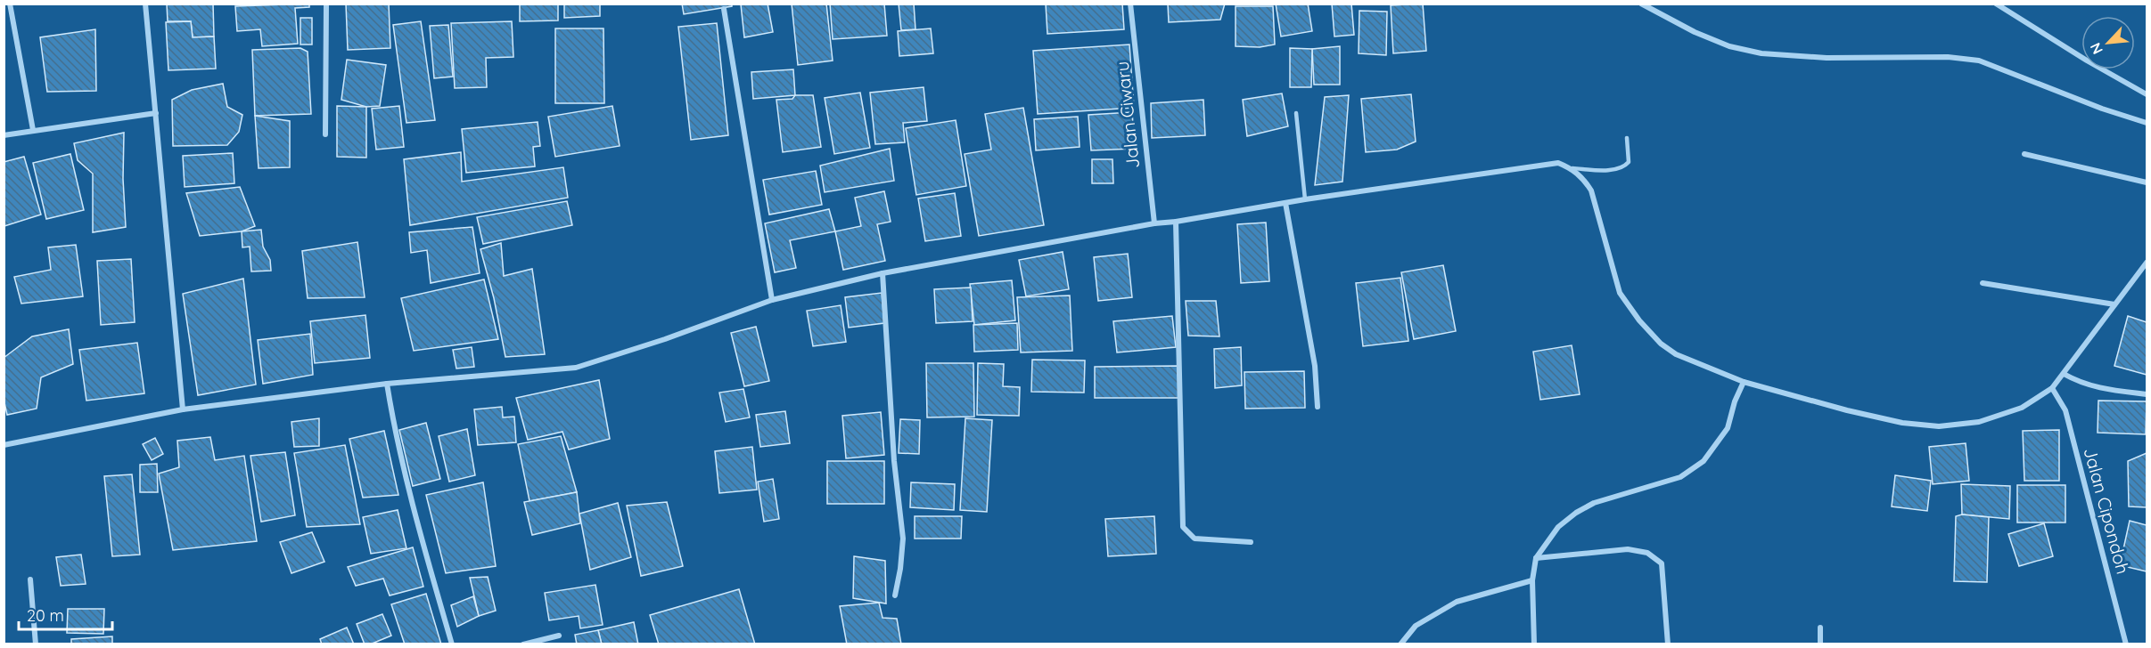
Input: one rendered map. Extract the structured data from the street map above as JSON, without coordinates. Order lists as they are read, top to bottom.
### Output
{
  "streets": {
    "street": ["Jalan Ciwaru", "Jalan Cipondoh"]
  },
  "scale_bar": "20 m",
  "north": "bottom left"
}
